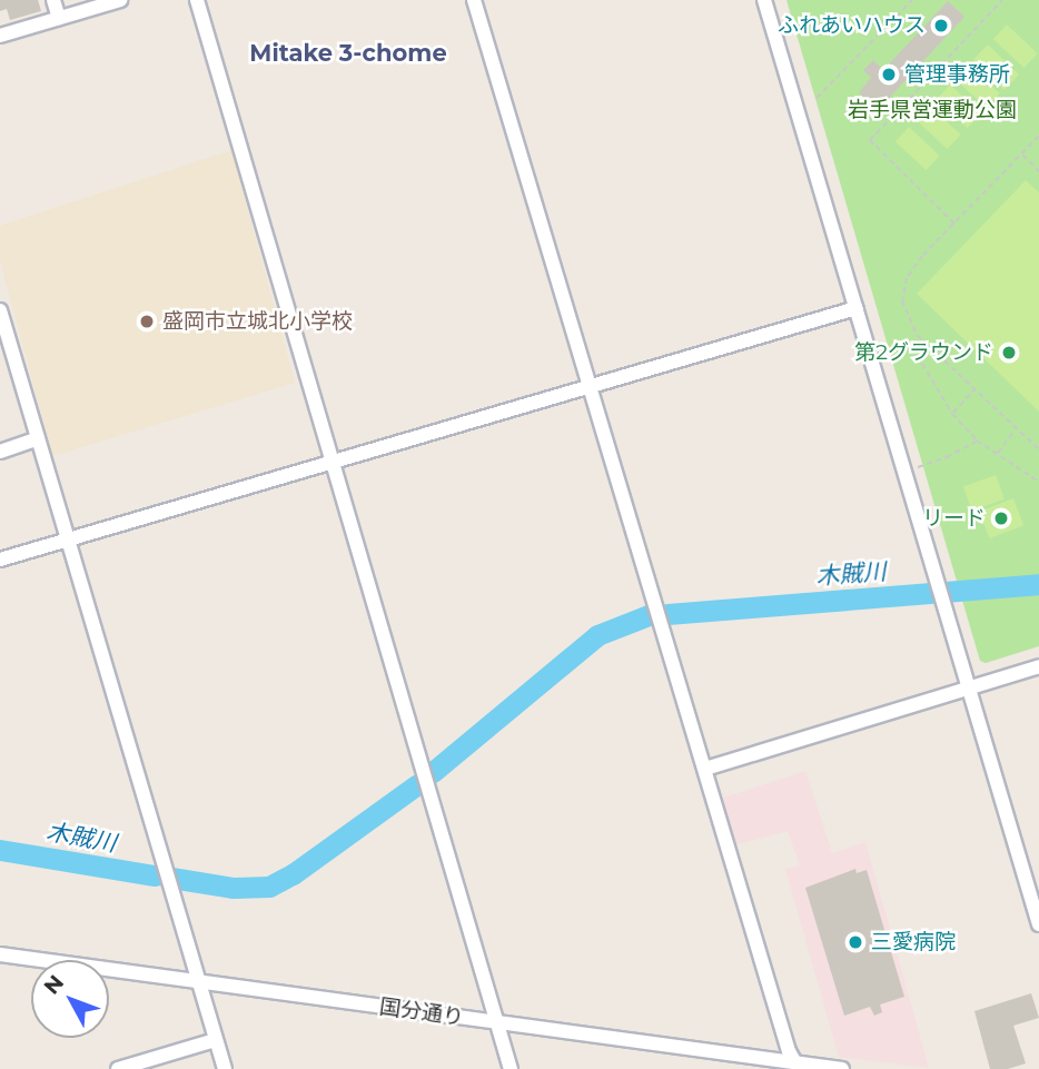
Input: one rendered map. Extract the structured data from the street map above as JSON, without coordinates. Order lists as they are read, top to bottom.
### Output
{
  "streets": {
    "street": ["国分通り"]
  },
  "districts": ["Mitake 3-chome"],
  "water": ["木賊川"],
  "parks": ["岩手県営運動公園"],
  "places": [
    "ふれあいハウス",
    "管理事務所",
    "盛岡市立城北小学校",
    "第2グラウンド",
    "リード",
    "三愛病院"
  ],
  "north": "top left"
}
